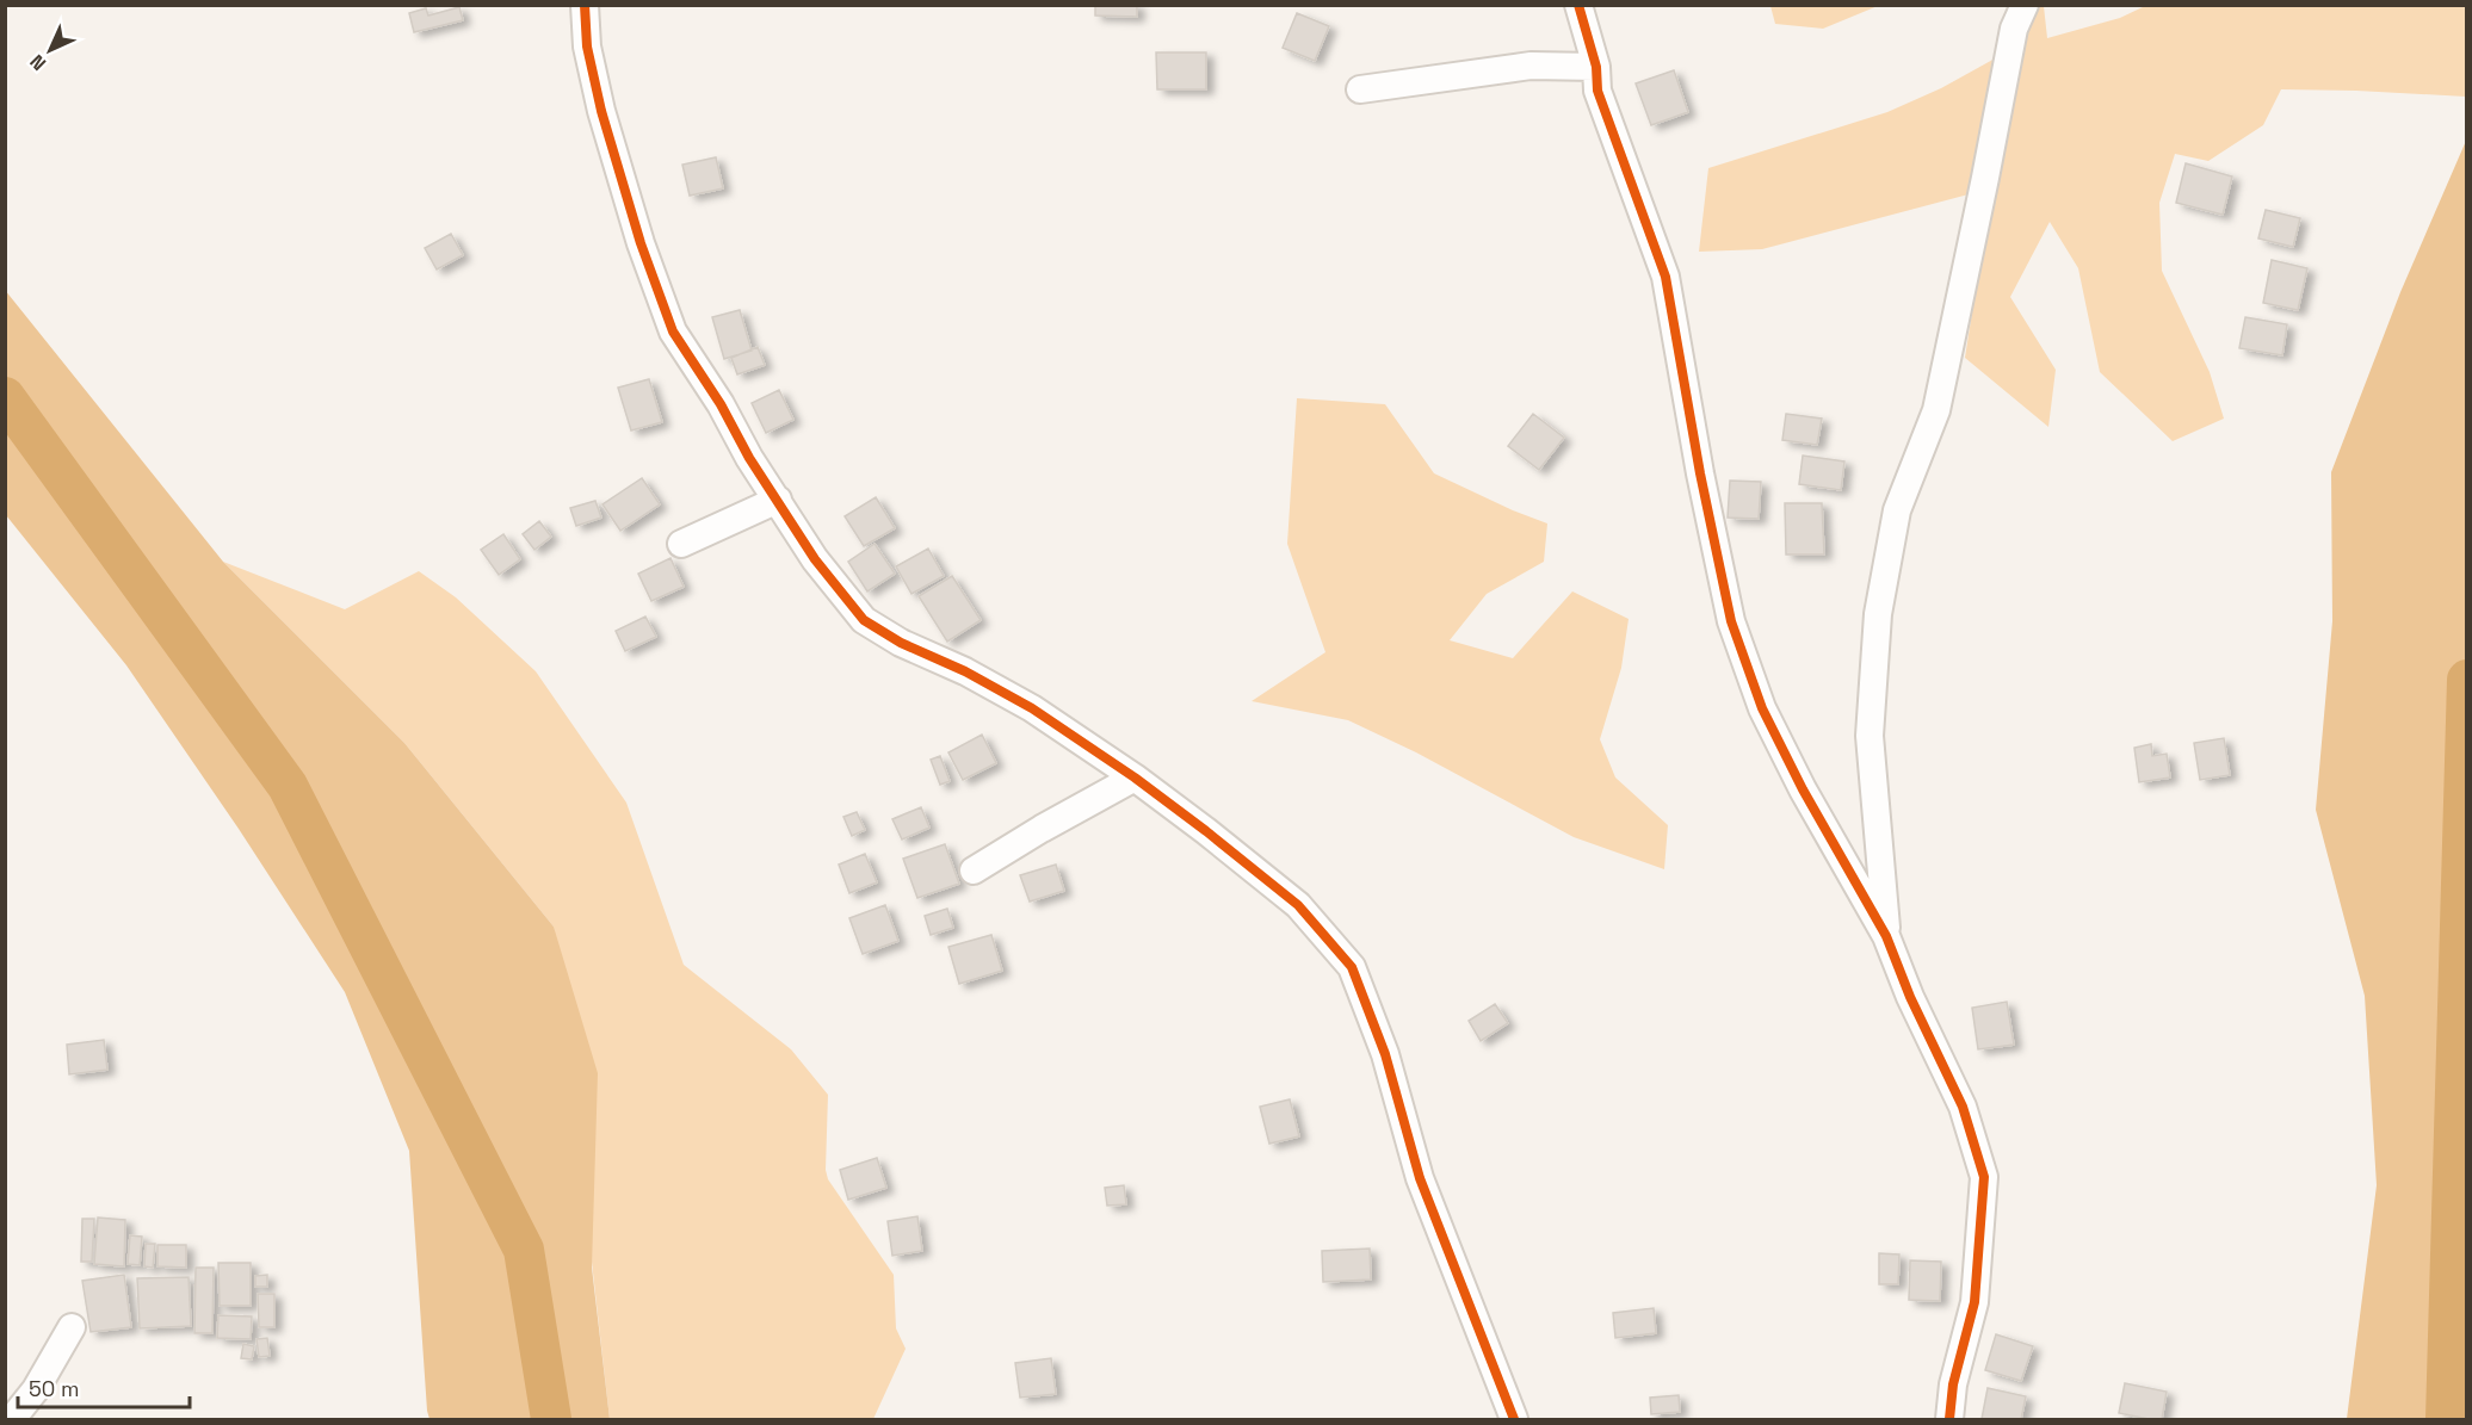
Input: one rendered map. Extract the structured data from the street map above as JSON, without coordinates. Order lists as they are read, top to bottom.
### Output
{
  "scale_bar": "50 m",
  "north": "bottom left"
}
